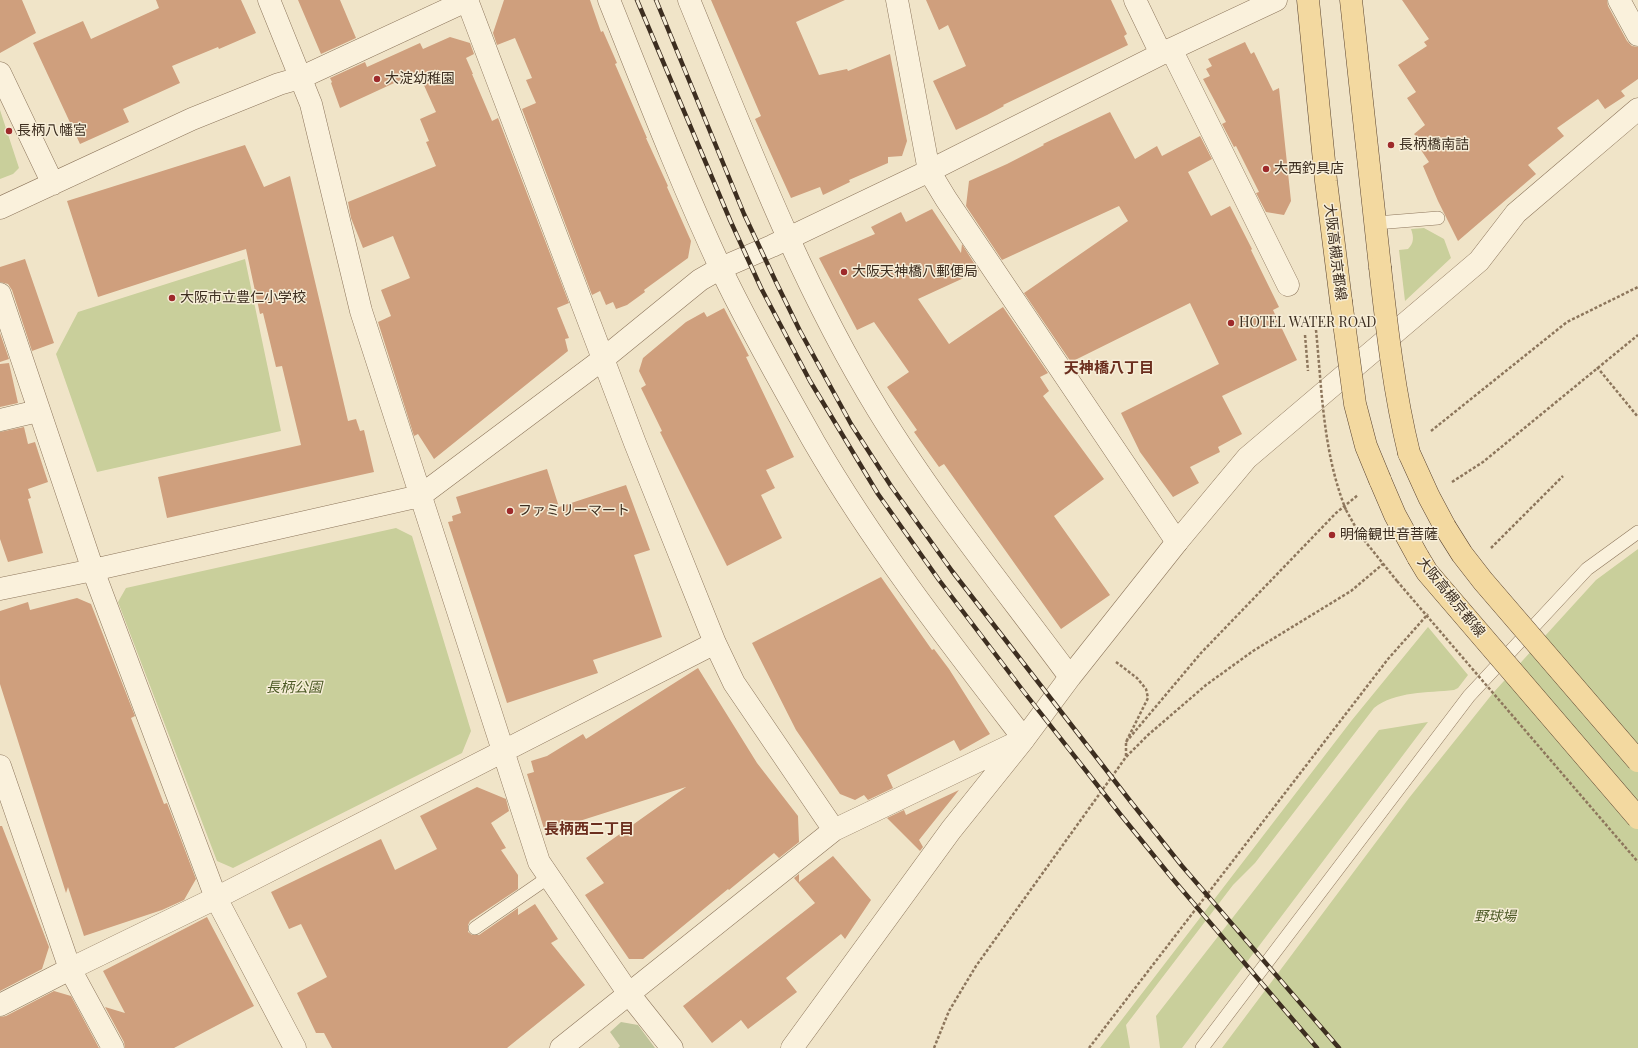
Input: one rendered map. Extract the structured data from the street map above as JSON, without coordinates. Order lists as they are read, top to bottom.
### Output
{
  "streets": {
    "main road": ["大阪高槻京都線"]
  },
  "districts": ["天神橋八丁目", "長柄西二丁目"],
  "parks": ["長柄公園", "野球場"],
  "places": [
    "大淀幼稚園",
    "長柄八幡宮",
    "長柄橋南詰",
    "大西釣具店",
    "大阪天神橋八郵便局",
    "大阪市立豊仁小学校",
    "HOTEL WATER ROAD",
    "ファミリーマート",
    "明倫観世音菩薩"
  ]
}
